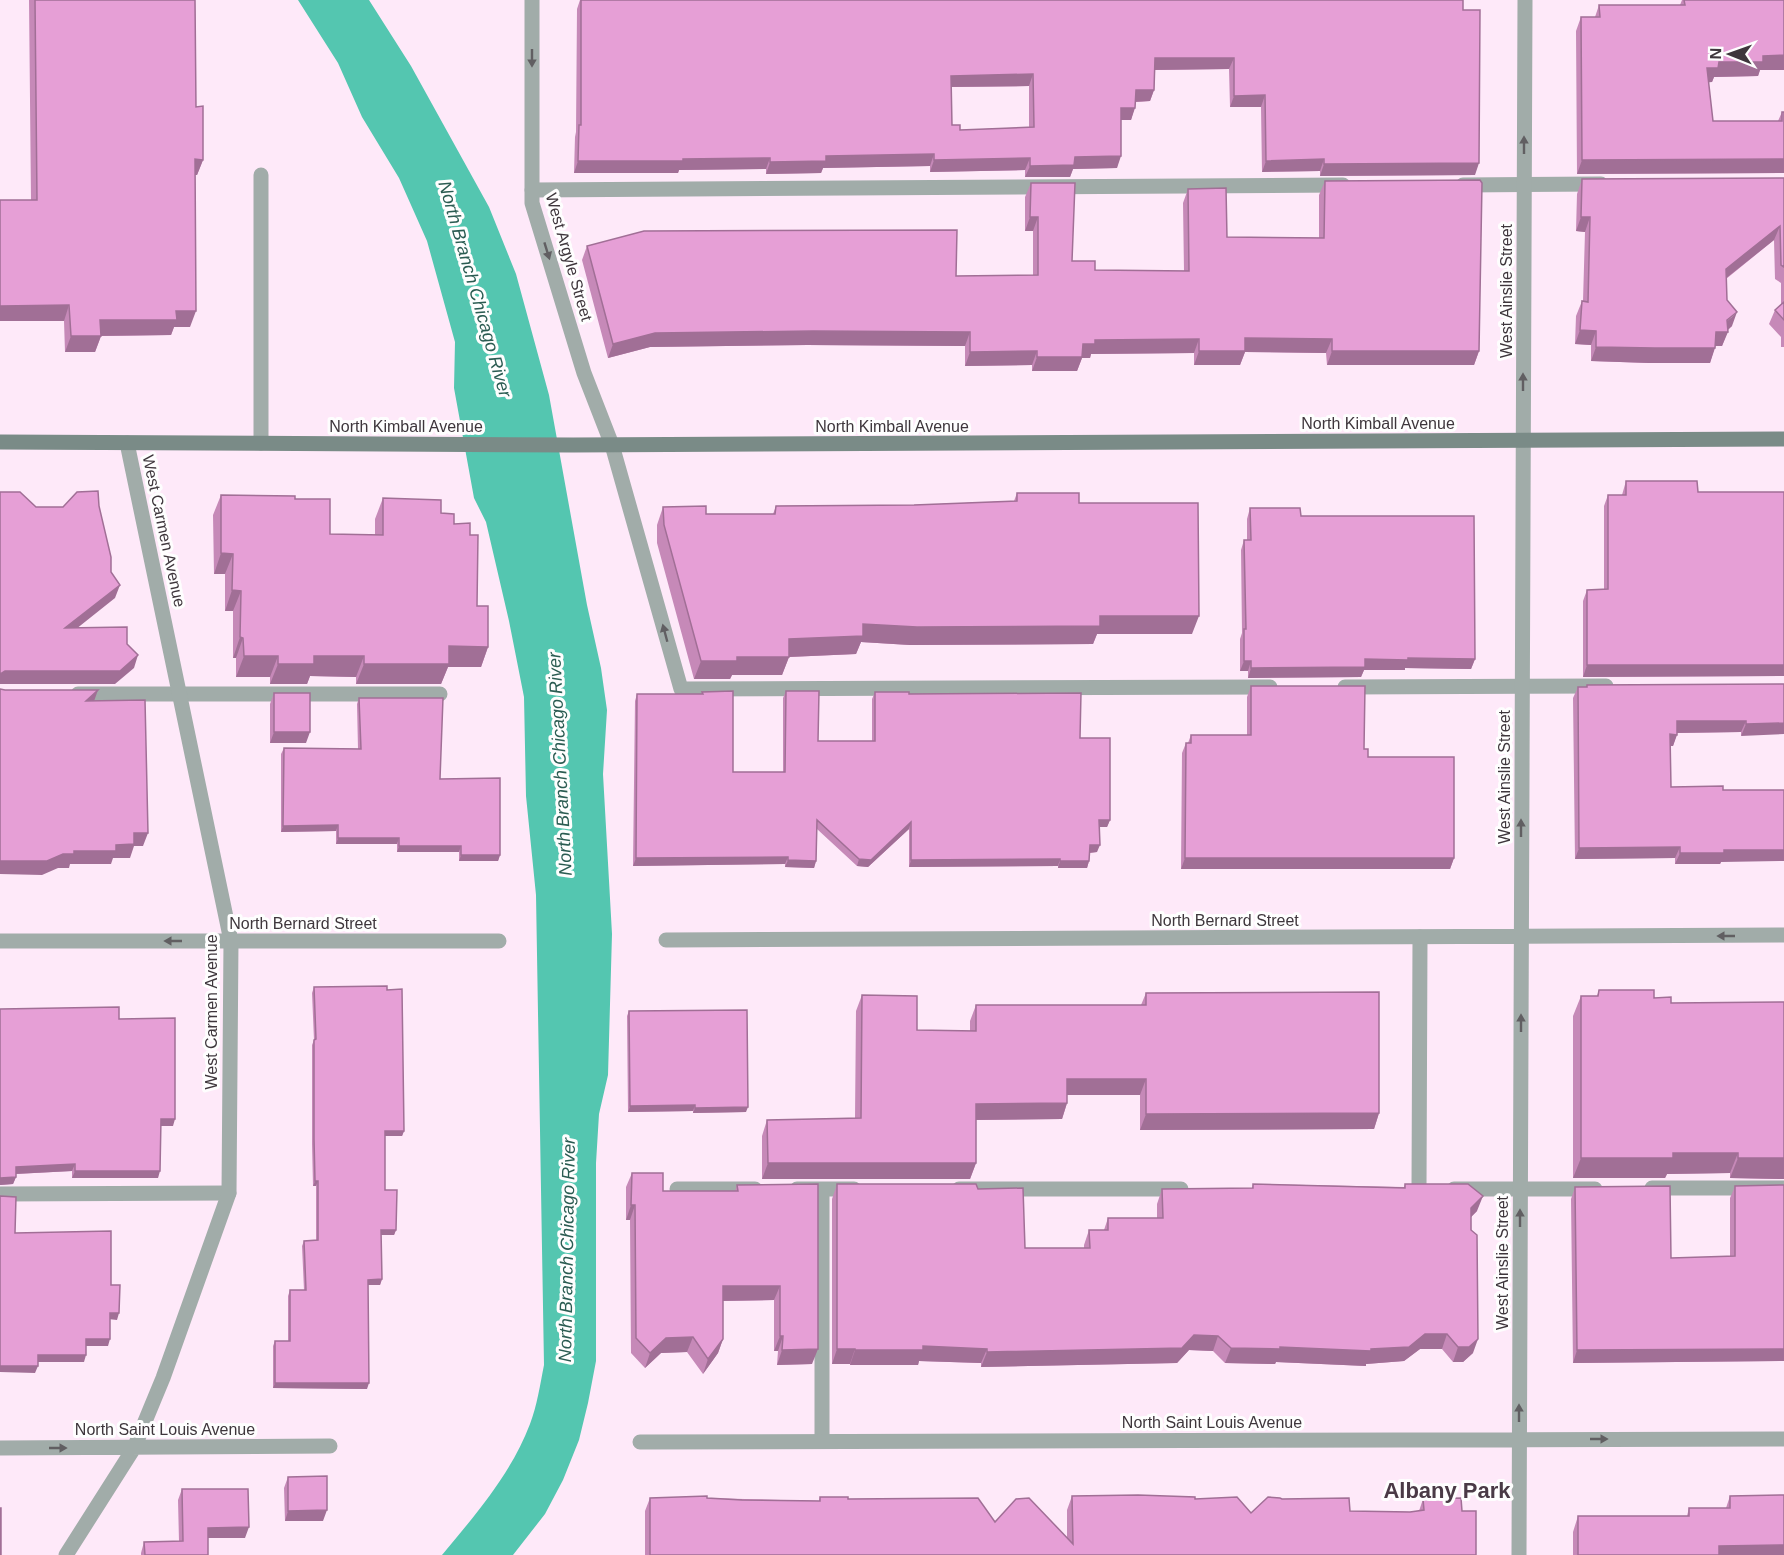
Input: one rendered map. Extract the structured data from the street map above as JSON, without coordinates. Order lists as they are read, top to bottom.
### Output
{
  "streets": {
    "street": [
      "West Argyle Street",
      "West Ainslie Street",
      "North Kimball Avenue",
      "West Carmen Avenue",
      "North Bernard Street",
      "North Saint Louis Avenue"
    ]
  },
  "crossings": [
    ["West Argyle Street", "North Kimball Avenue"],
    ["West Ainslie Street", "North Kimball Avenue"],
    ["West Ainslie Street", "North Bernard Street"],
    ["West Ainslie Street", "North Saint Louis Avenue"],
    ["North Kimball Avenue", "West Carmen Avenue"],
    ["West Carmen Avenue", "North Bernard Street"],
    ["West Carmen Avenue", "North Saint Louis Avenue"]
  ],
  "one_way": ["West Ainslie Street"],
  "districts": ["Albany Park"],
  "water": ["North Branch Chicago River"],
  "north": "left"
}
